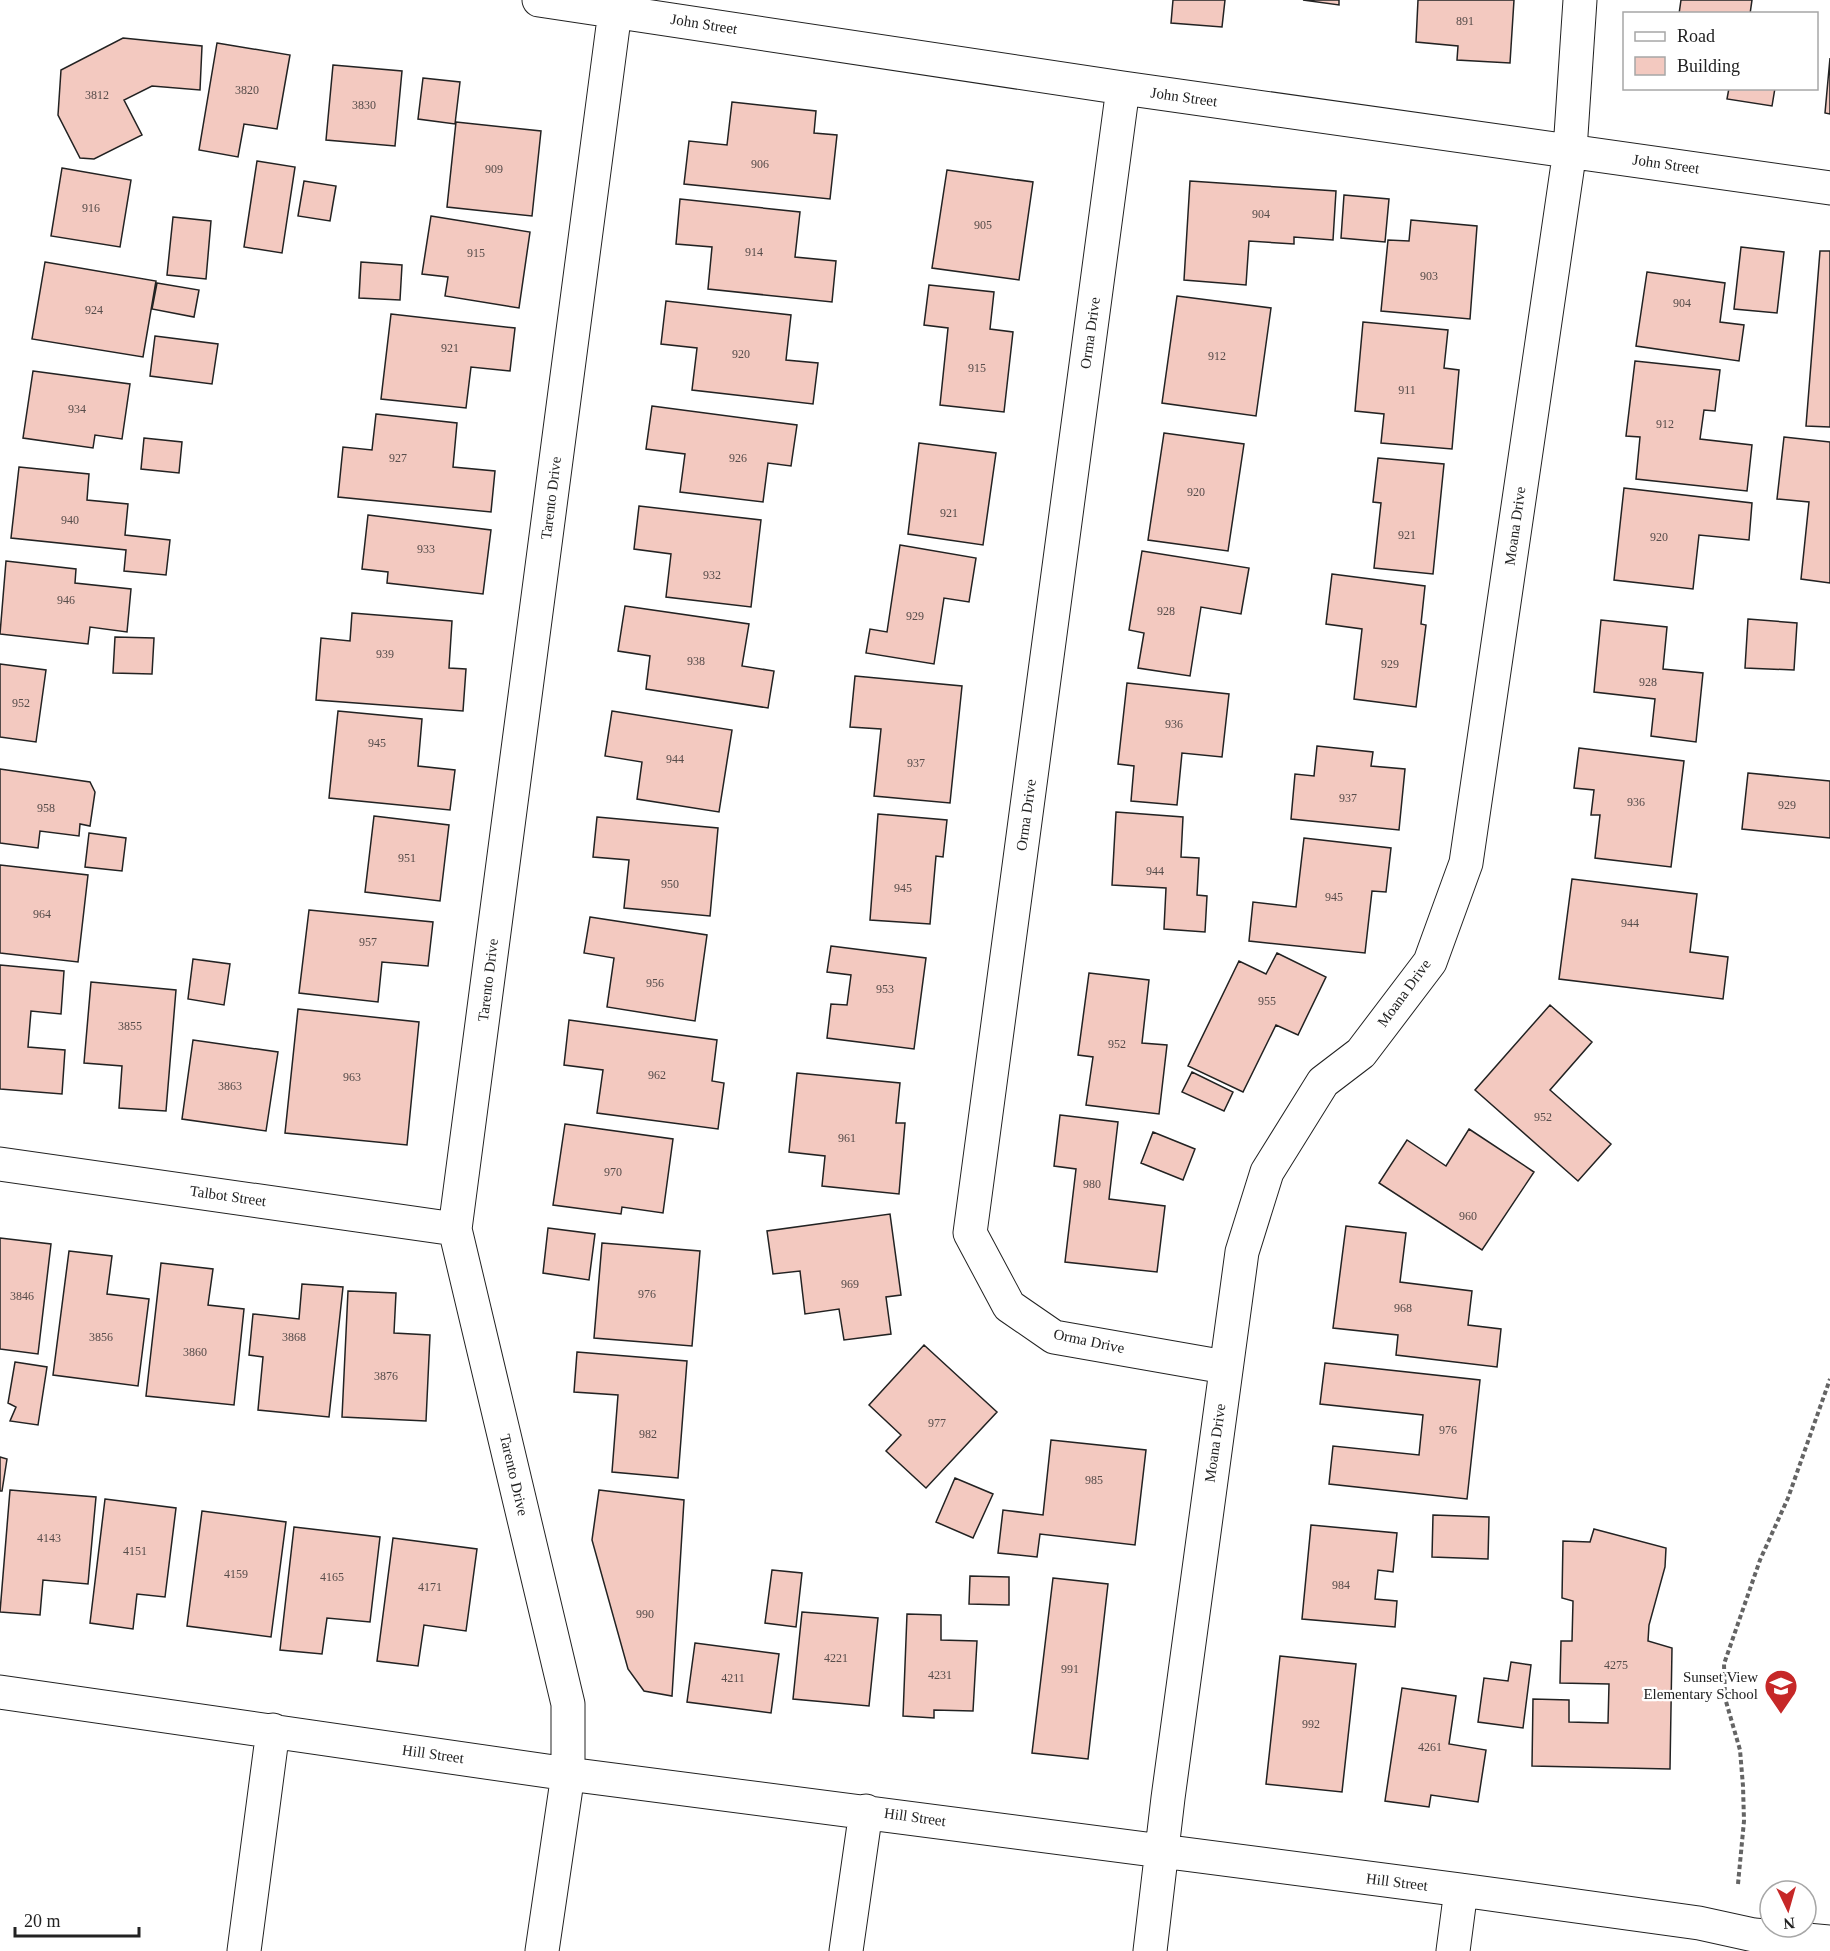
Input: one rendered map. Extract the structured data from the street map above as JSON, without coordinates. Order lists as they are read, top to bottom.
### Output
{
  "streets": {
    "street": [
      "John Street",
      "Orma Drive",
      "Tarento Drive",
      "Moana Drive",
      "Talbot Street",
      "Hill Street"
    ]
  },
  "crossings": [
    ["John Street", "Orma Drive"],
    ["John Street", "Tarento Drive"],
    ["John Street", "Moana Drive"],
    ["Orma Drive", "Moana Drive"],
    ["Tarento Drive", "Talbot Street"],
    ["Tarento Drive", "Hill Street"],
    ["Moana Drive", "Hill Street"]
  ],
  "places": {
    "school or university": ["Sunset View Elementary School"]
  },
  "house_numbers": [
    "891",
    "3820",
    "3812",
    "3830",
    "906",
    "909",
    "916",
    "904",
    "905",
    "914",
    "915",
    "903",
    "904",
    "924",
    "921",
    "920",
    "912",
    "915",
    "911",
    "934",
    "912",
    "927",
    "926",
    "920",
    "921",
    "940",
    "921",
    "920",
    "933",
    "932",
    "946",
    "928",
    "929",
    "939",
    "938",
    "929",
    "928",
    "952",
    "936",
    "945",
    "944",
    "937",
    "937",
    "936",
    "929",
    "958",
    "951",
    "944",
    "950",
    "945",
    "945",
    "964",
    "944",
    "957",
    "956",
    "953",
    "955",
    "3855",
    "952",
    "962",
    "963",
    "3863",
    "952",
    "961",
    "970",
    "980",
    "960",
    "969",
    "976",
    "3846",
    "968",
    "3856",
    "3868",
    "3860",
    "3876",
    "977",
    "976",
    "982",
    "985",
    "4143",
    "4151",
    "4159",
    "4165",
    "984",
    "4171",
    "990",
    "4221",
    "4275",
    "991",
    "4231",
    "4211",
    "992",
    "4261"
  ],
  "legend": ["Road", "Building"],
  "scale_bar": "20 m",
  "north": "bottom"
}
